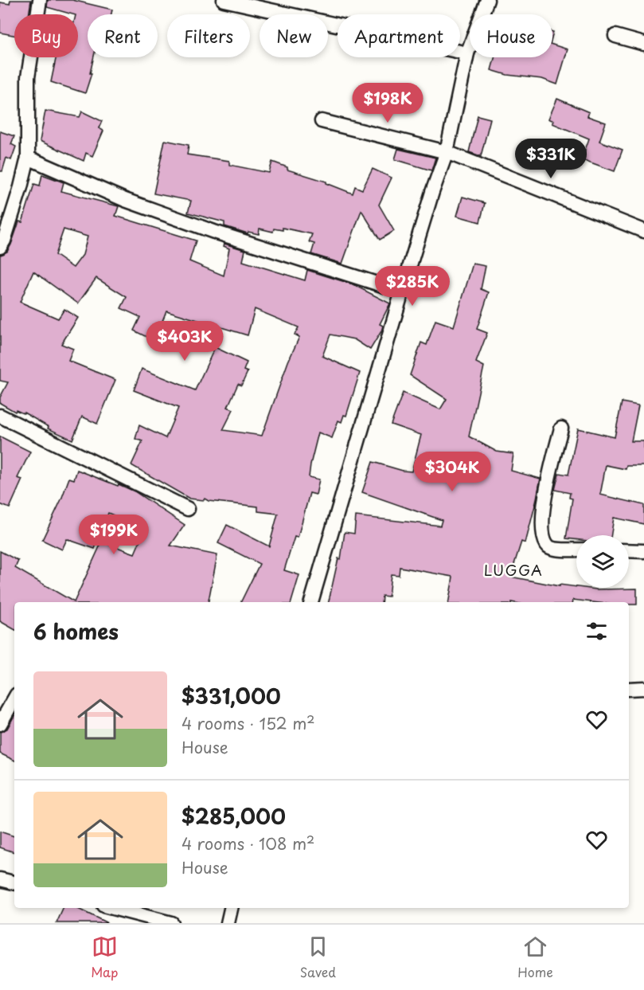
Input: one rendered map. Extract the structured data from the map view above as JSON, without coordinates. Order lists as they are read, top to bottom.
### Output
{
  "districts": ["LUGGA"],
  "page": {
    "chip": [
      "Buy",
      "Rent",
      "Filters",
      "New",
      "Apartment",
      "House"
    ],
    "price": [
      "$198K",
      "$331K",
      "$285K",
      "$403K",
      "$304K",
      "$199K"
    ],
    "heading": "6 homes",
    "list": [
      {
        "name": "$331,000",
        "note": "4 rooms · 152 m² · House"
      },
      {
        "name": "$285,000",
        "note": "4 rooms · 108 m² · House"
      }
    ],
    "tabs": ["Map", "Saved", "Home"]
  }
}
